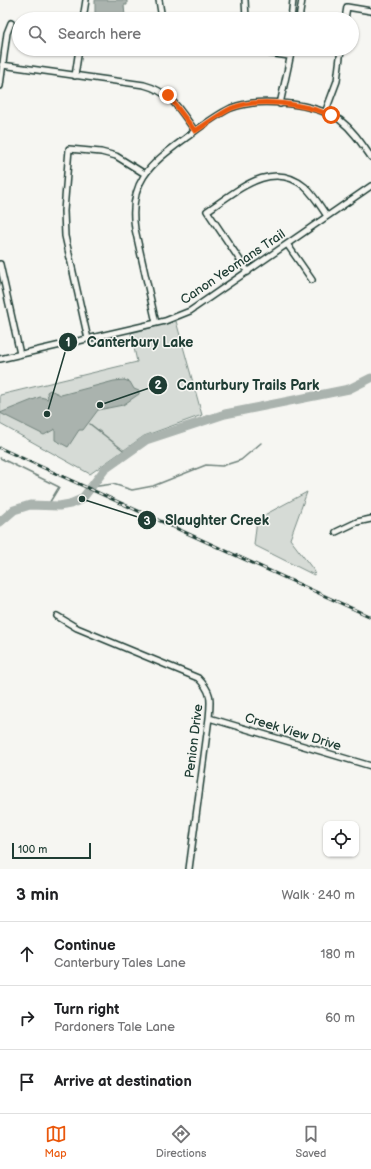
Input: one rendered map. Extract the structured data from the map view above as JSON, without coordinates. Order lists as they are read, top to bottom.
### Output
{
  "streets": {
    "street": ["Canon Yeomans Trail", "Creek View Drive", "Penion Drive"]
  },
  "crossings": [
    ["Creek View Drive", "Penion Drive"]
  ],
  "places": ["Canturbury Trails Park", "Canterbury Lake", "Slaughter Creek"],
  "scale_bar": "100 m",
  "page": {
    "search": "Search here",
    "scale": "100 m",
    "heading": ["3 min", "Walk · 240 m"],
    "list": [
      ["Continue", "Canterbury Tales Lane", "180 m"],
      ["Turn right", "Pardoners Tale Lane", "60 m"],
      "Arrive at destination"
    ],
    "nav": ["Map", "Directions", "Saved"]
  }
}
